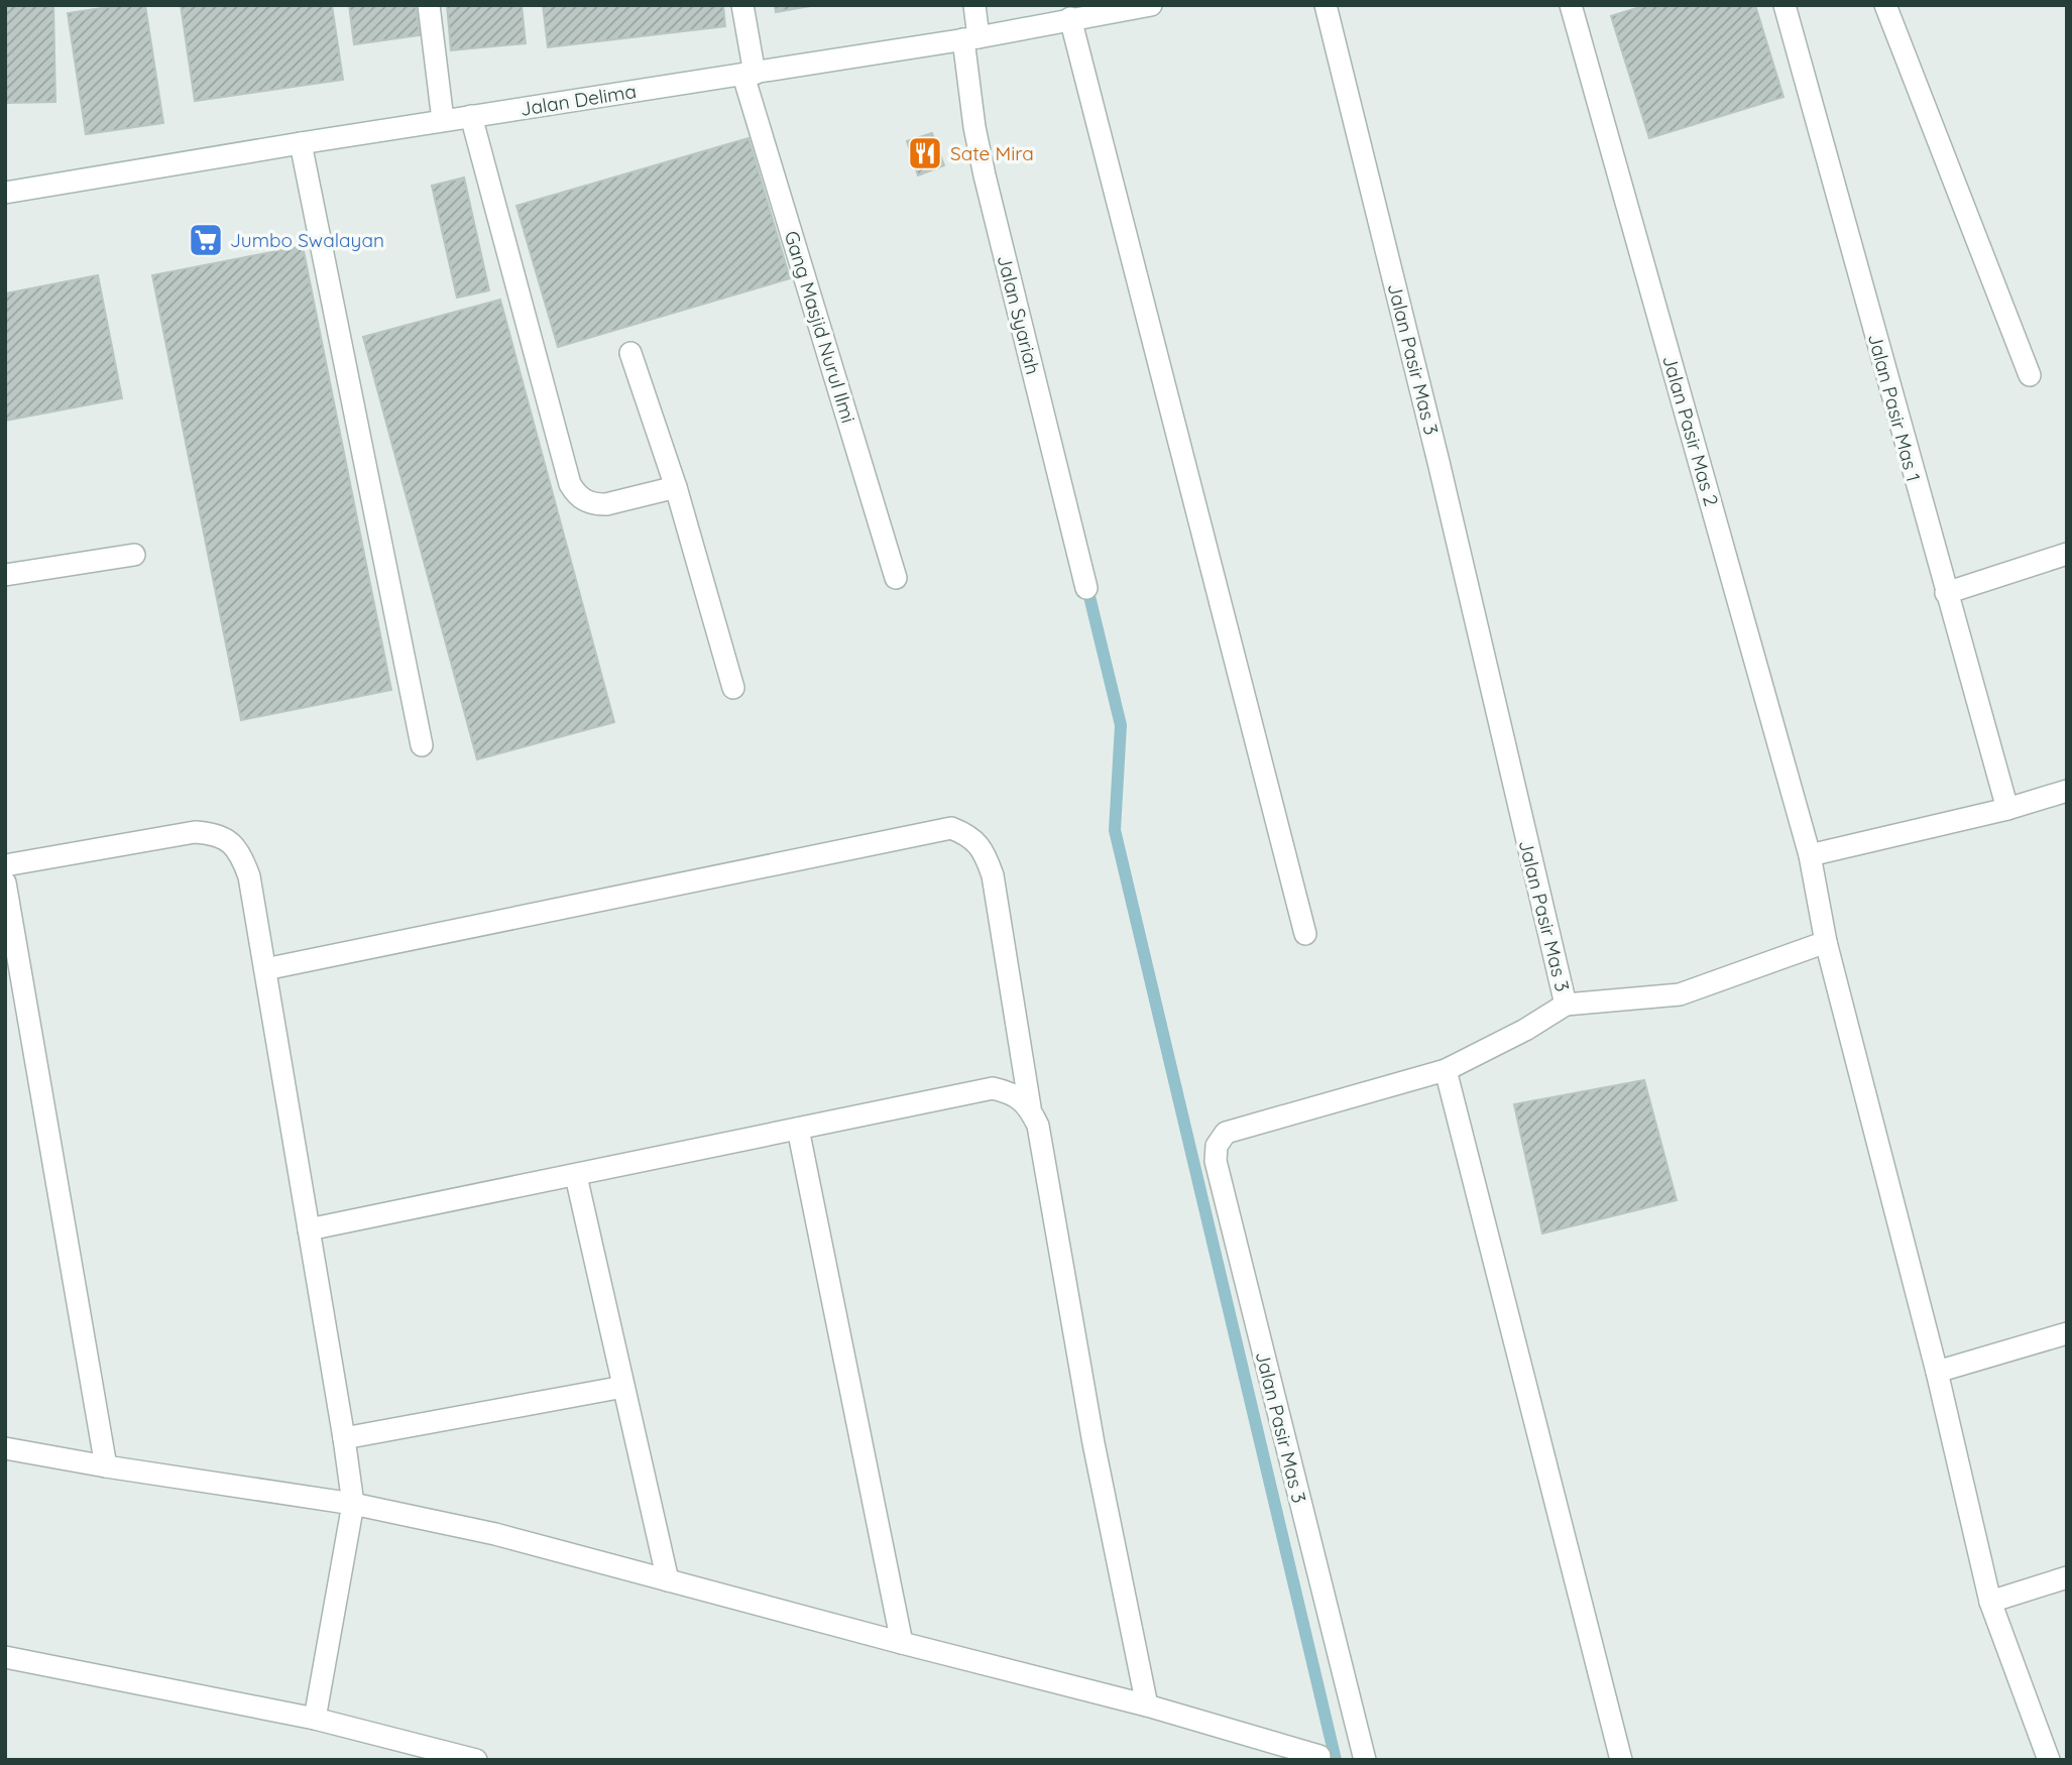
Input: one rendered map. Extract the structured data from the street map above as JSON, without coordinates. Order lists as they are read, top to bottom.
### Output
{
  "streets": {
    "street": [
      "Jalan Delima",
      "Jalan Syariah",
      "Gang Masjid Nurul Ilmi",
      "Jalan Pasir Mas 3",
      "Jalan Pasir Mas 1",
      "Jalan Pasir Mas 2"
    ]
  },
  "crossings": [
    ["Jalan Delima", "Jalan Syariah"],
    ["Jalan Delima", "Gang Masjid Nurul Ilmi"]
  ],
  "places": {
    "restaurant": ["Sate Mira"],
    "supermarket": ["Jumbo Swalayan"]
  }
}
